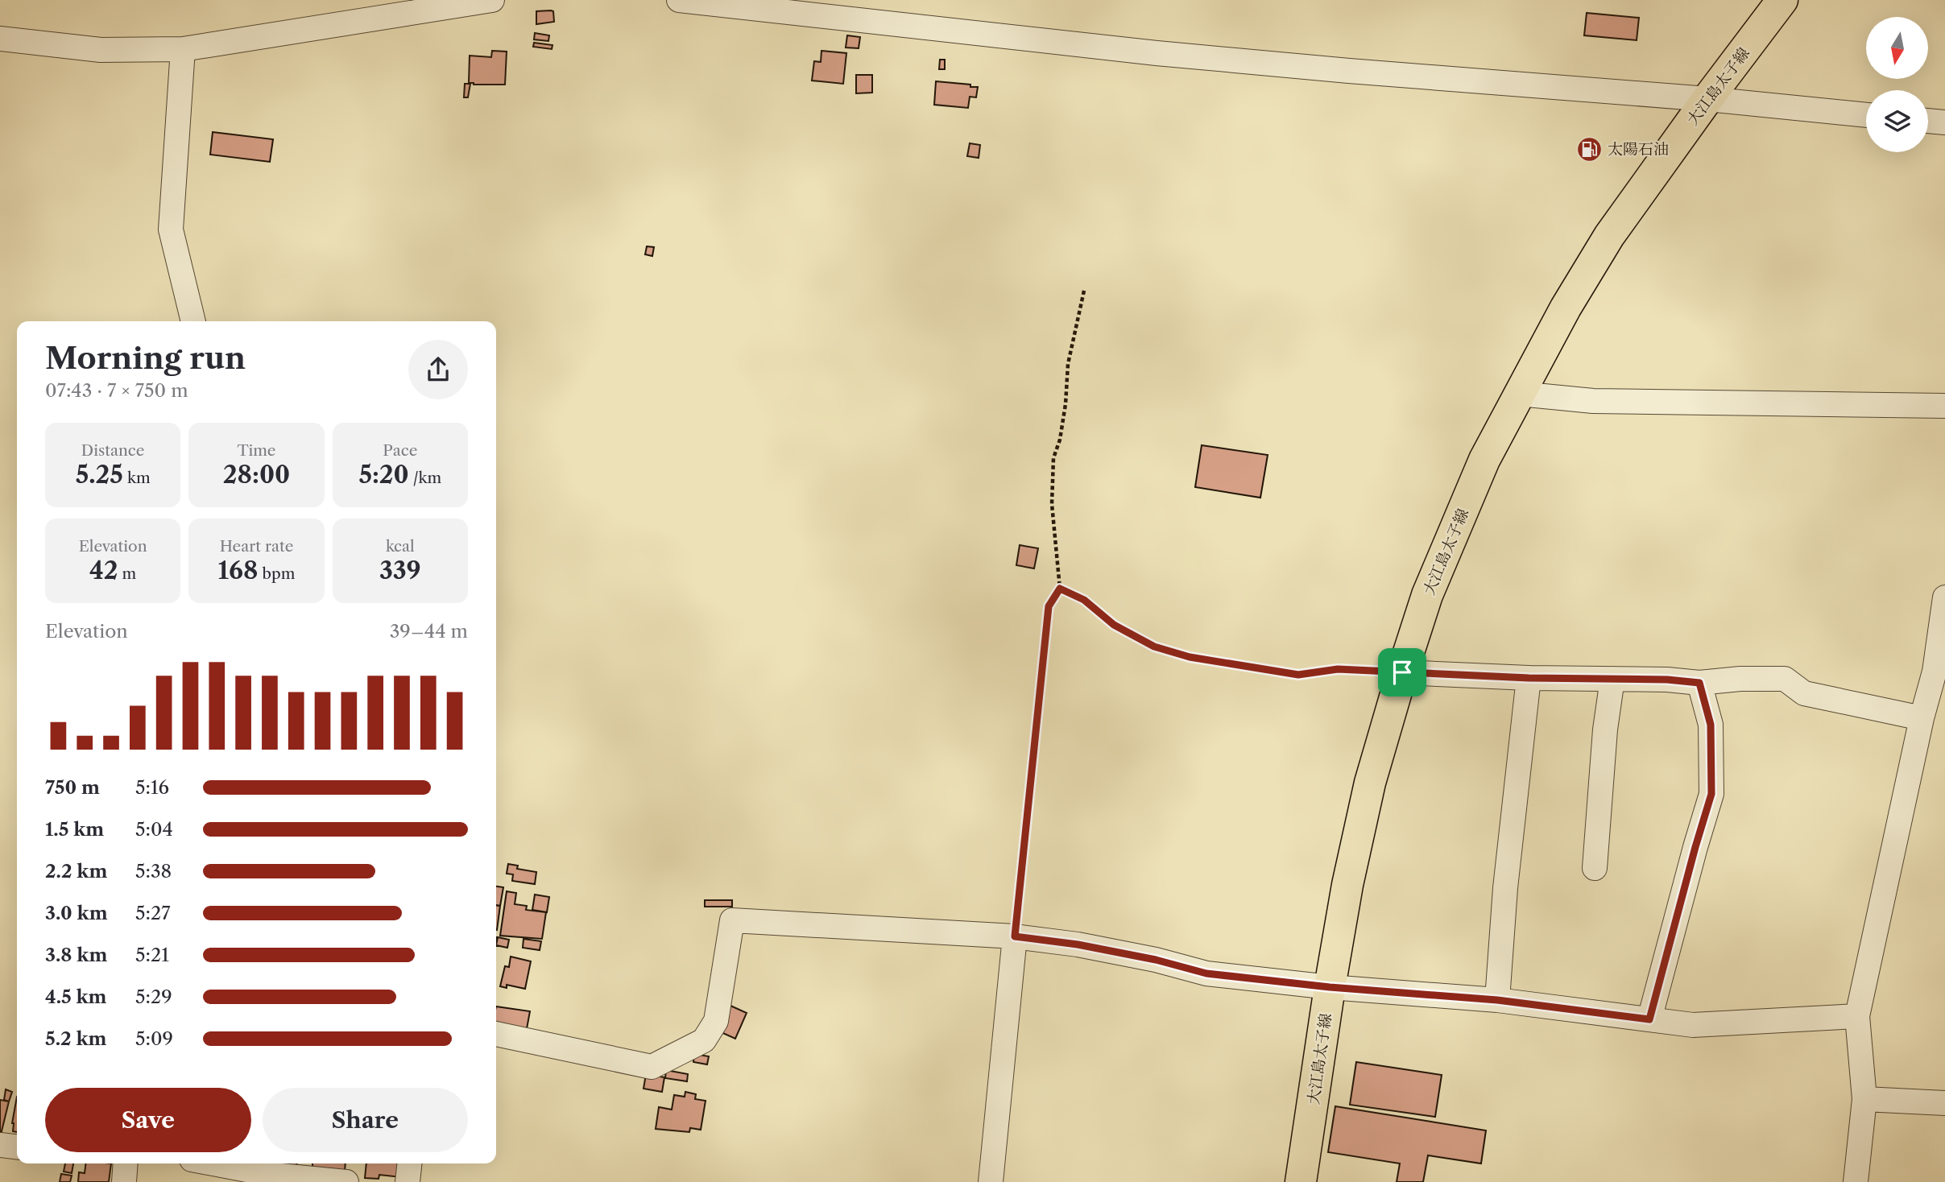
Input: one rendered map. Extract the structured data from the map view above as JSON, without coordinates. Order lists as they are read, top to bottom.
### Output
{
  "streets": {
    "main road": ["大江島太子線"]
  },
  "places": {
    "fuel station": ["太陽石油"]
  },
  "north": "bottom",
  "page": {
    "heading": ["Morning run", "07:43 · 7 × 750 m"],
    "stats": [
      ["Distance", "5.25 km"],
      ["Time", "28:00"],
      ["Pace", "5:20 /km"],
      ["Elevation", "42 m"],
      ["Heart rate", "168 bpm"],
      ["kcal", "339"]
    ],
    "chart": ["Elevation", "39–44 m"],
    "list": [
      {
        "name": "750 m",
        "note": "5:16"
      },
      {
        "name": "1.5 km",
        "note": "5:04"
      },
      {
        "name": "2.2 km",
        "note": "5:38"
      },
      {
        "name": "3.0 km",
        "note": "5:27"
      },
      {
        "name": "3.8 km",
        "note": "5:21"
      },
      {
        "name": "4.5 km",
        "note": "5:29"
      },
      {
        "name": "5.2 km",
        "note": "5:09"
      }
    ],
    "buttons": ["Save", "Share"]
  }
}
